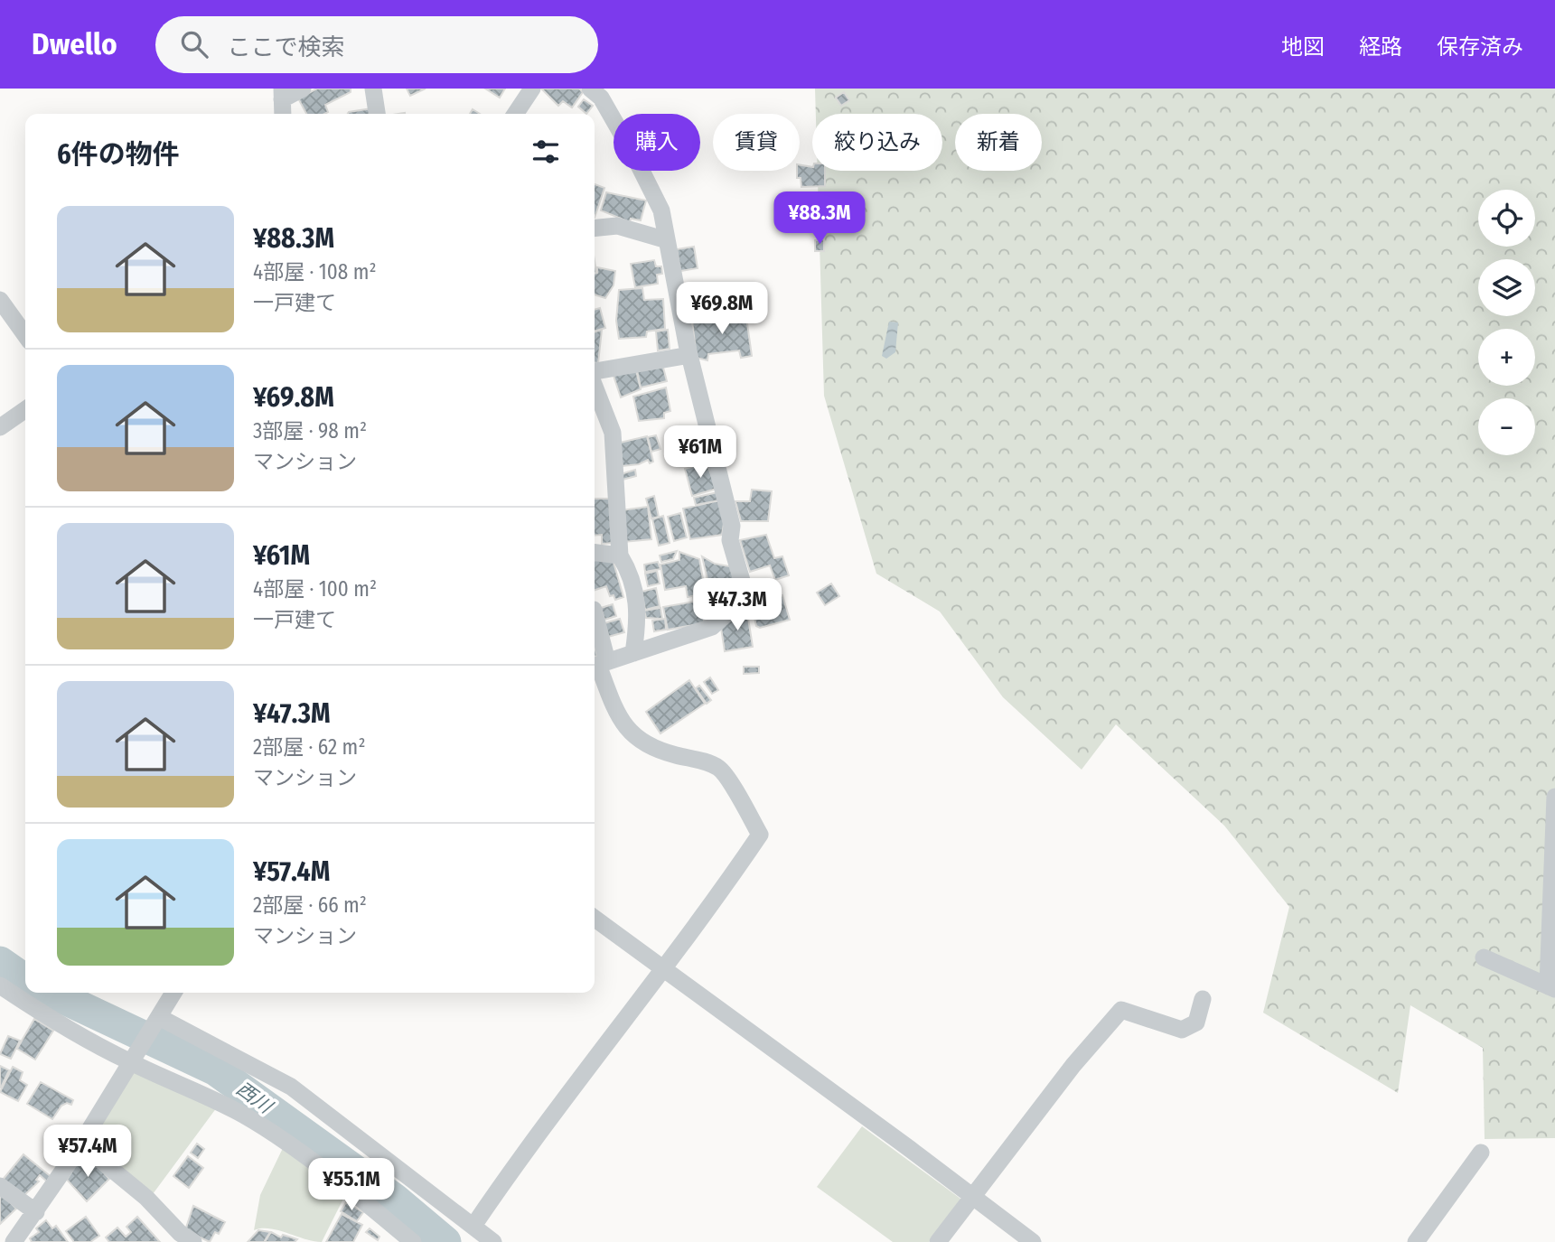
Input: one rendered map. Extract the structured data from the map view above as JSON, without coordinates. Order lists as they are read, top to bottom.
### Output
{
  "water": ["西川"],
  "page": {
    "header": "Dwello",
    "search": "ここで検索",
    "nav": ["地図", "経路", "保存済み"],
    "chip": [
      "購入",
      "賃貸",
      "絞り込み",
      "新着"
    ],
    "heading": "6件の物件",
    "map_buttons": ["+", "−"],
    "list": [
      {
        "name": "¥88.3M",
        "note": "4部屋 · 108 m² · 一戸建て"
      },
      {
        "name": "¥69.8M",
        "note": "3部屋 · 98 m² · マンション"
      },
      {
        "name": "¥61M",
        "note": "4部屋 · 100 m² · 一戸建て"
      },
      {
        "name": "¥47.3M",
        "note": "2部屋 · 62 m² · マンション"
      },
      {
        "name": "¥57.4M",
        "note": "2部屋 · 66 m² · マンション"
      }
    ],
    "price": [
      "¥88.3M",
      "¥69.8M",
      "¥61M",
      "¥47.3M",
      "¥57.4M",
      "¥55.1M"
    ]
  }
}
